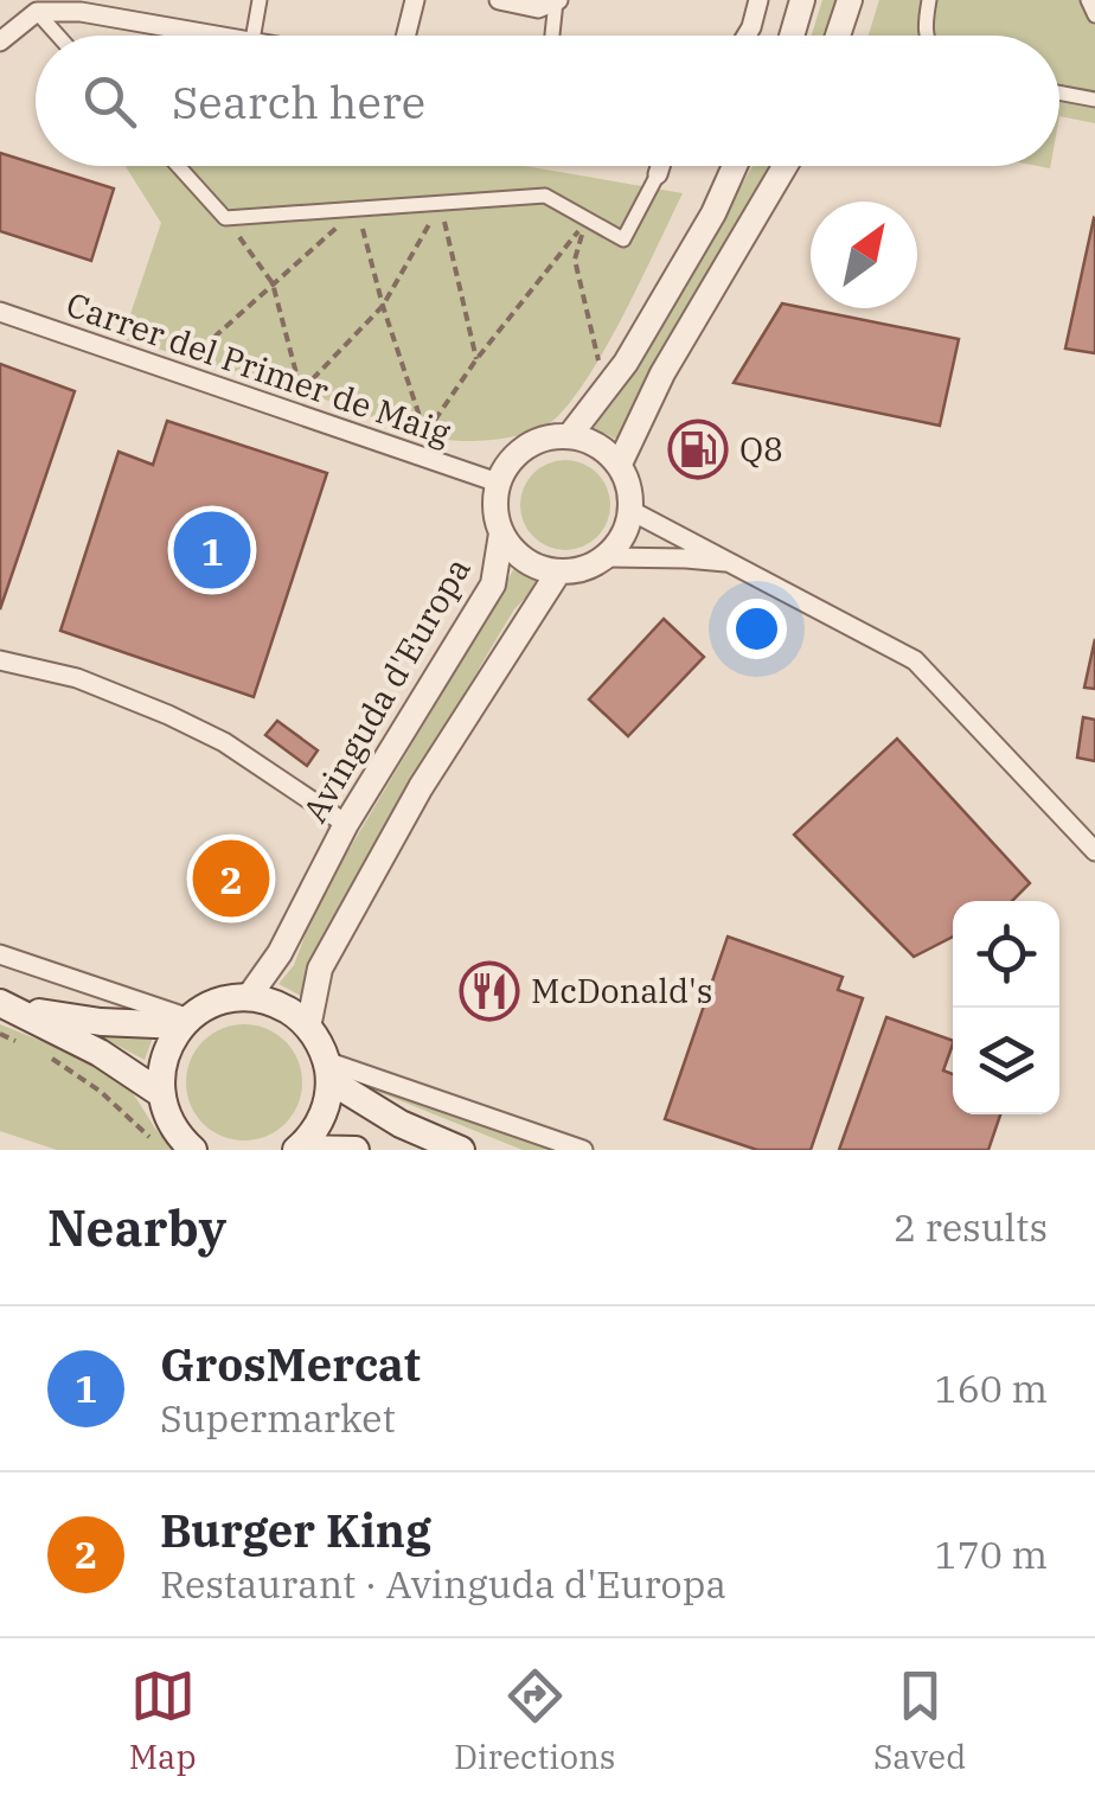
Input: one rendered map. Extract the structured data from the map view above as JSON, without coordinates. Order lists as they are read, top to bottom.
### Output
{
  "streets": {
    "street": ["Carrer del Primer de Maig", "Avinguda d'Europa"]
  },
  "crossings": [
    ["Carrer del Primer de Maig", "Avinguda d'Europa"]
  ],
  "places": {
    "fuel station": ["Q8"],
    "restaurant": ["McDonald's"]
  },
  "north": "top right",
  "page": {
    "search": "Search here",
    "pins": ["1", "2"],
    "heading": ["Nearby", "2 results"],
    "list": [
      {
        "mark": "1",
        "name": "GrosMercat",
        "note": "Supermarket",
        "value": "160 m"
      },
      {
        "mark": "2",
        "name": "Burger King",
        "note": "Restaurant · Avinguda d'Europa",
        "value": "170 m"
      }
    ],
    "nav": ["Map", "Directions", "Saved"]
  }
}
